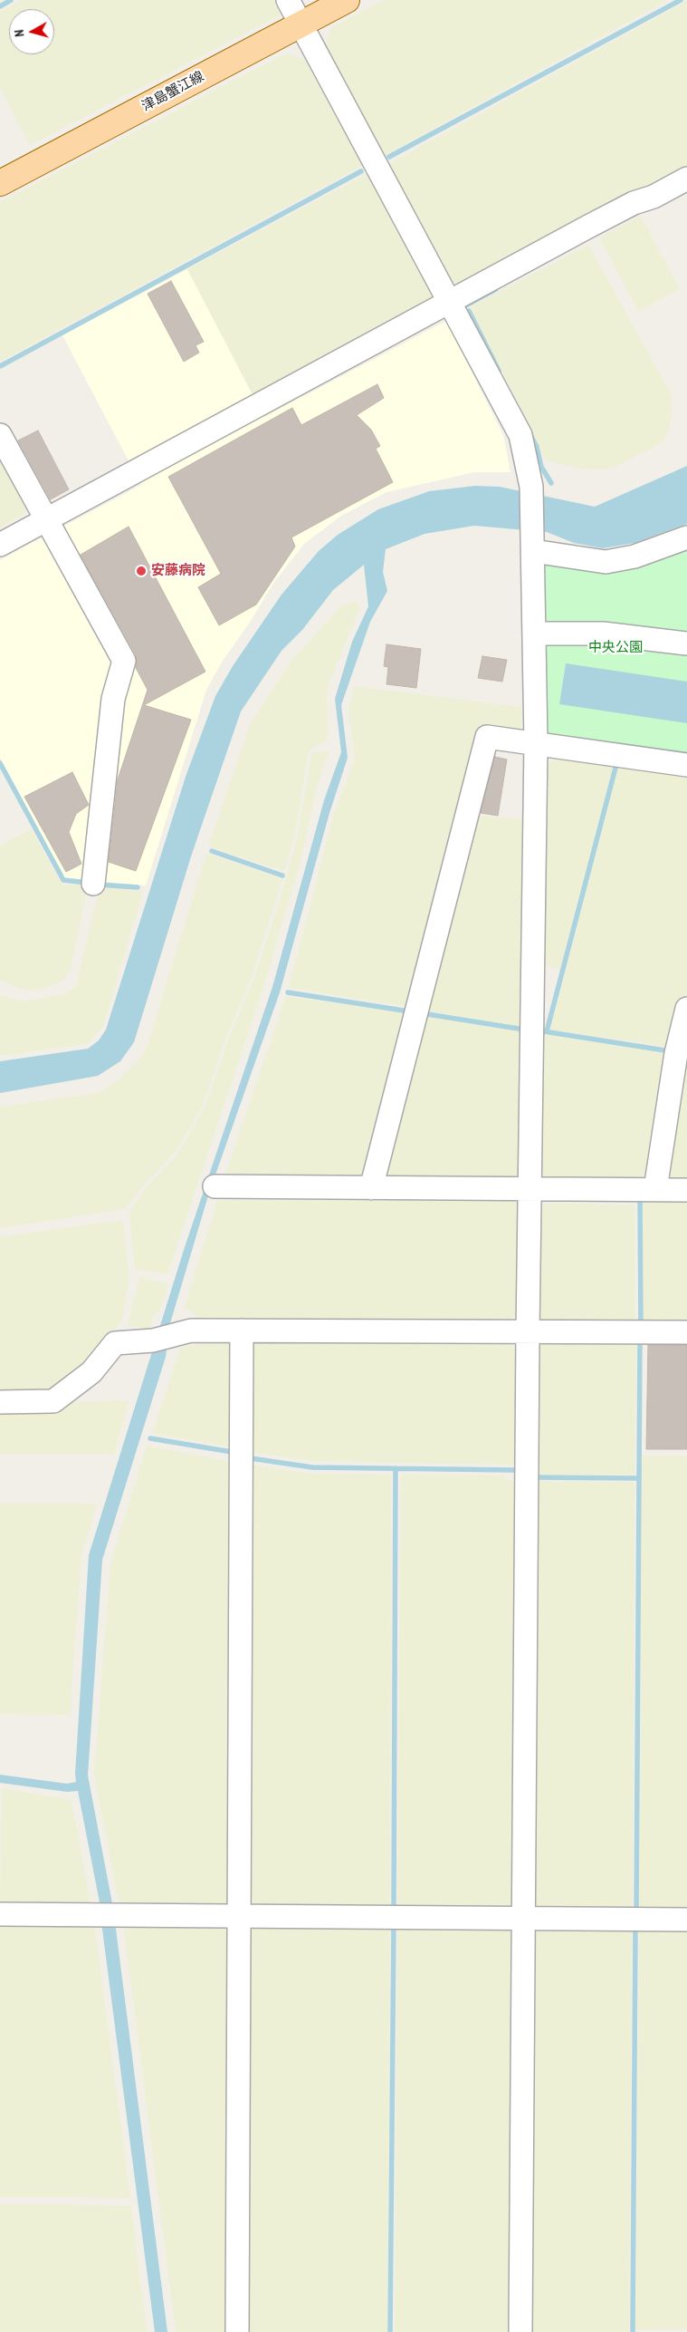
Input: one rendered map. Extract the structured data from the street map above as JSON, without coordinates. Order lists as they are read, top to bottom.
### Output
{
  "streets": {
    "main road": ["津島蟹江線"]
  },
  "parks": ["中央公園"],
  "places": ["安藤病院"],
  "north": "left"
}
